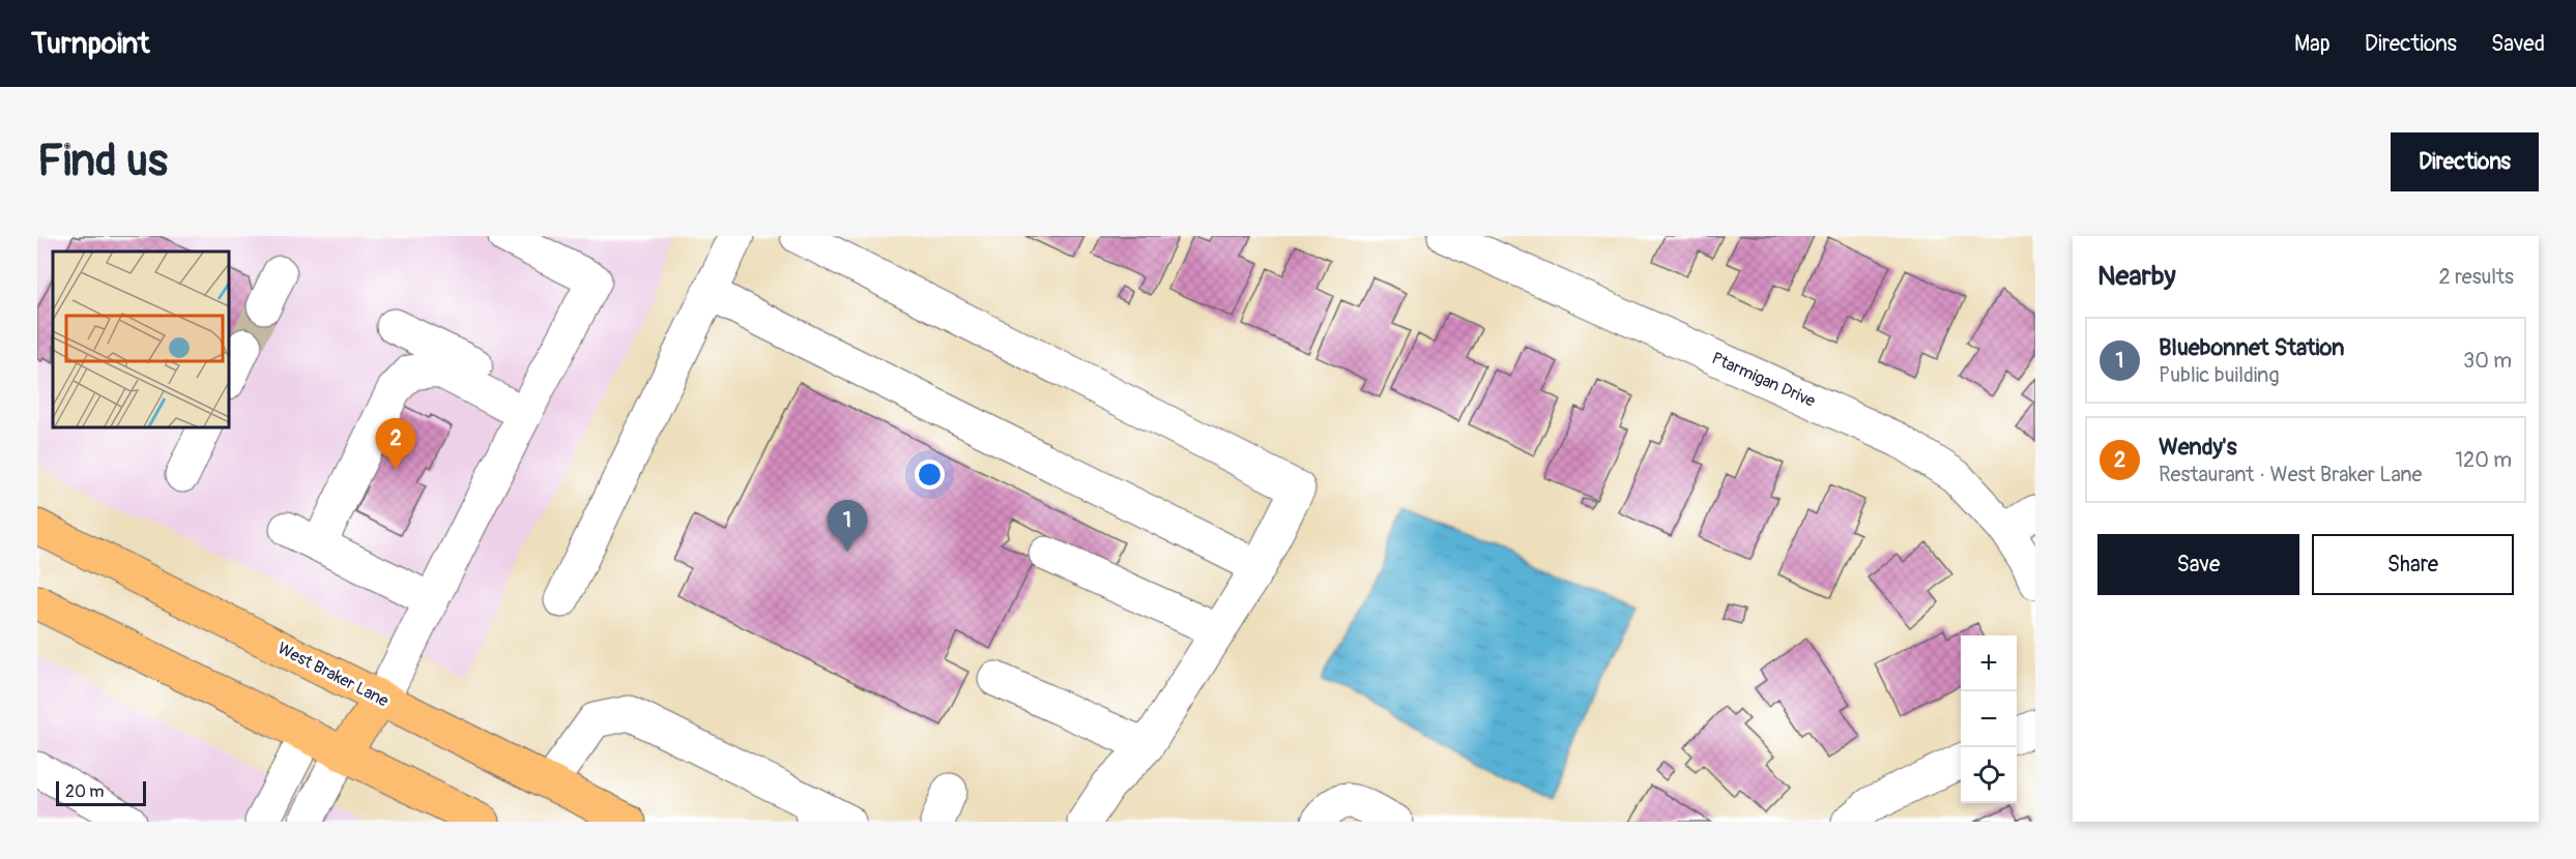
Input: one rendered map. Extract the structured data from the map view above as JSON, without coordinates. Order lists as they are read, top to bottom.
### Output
{
  "streets": {
    "main road": ["West Braker Lane"],
    "street": ["Ptarmigan Drive"]
  },
  "scale_bar": "20 m",
  "page": {
    "header": "Turnpoint",
    "nav": ["Map", "Directions", "Saved"],
    "buttons": [
      "Directions",
      ["Save", "Share"]
    ],
    "title": "Find us",
    "heading": ["Nearby", "2 results"],
    "list": [
      {
        "mark": "1",
        "name": "Bluebonnet Station",
        "note": "Public building",
        "value": "30 m"
      },
      {
        "mark": "2",
        "name": "Wendy's",
        "note": "Restaurant · West Braker Lane",
        "value": "120 m"
      }
    ],
    "pins": ["2", "1"],
    "map_buttons": ["+", "−"],
    "scale": "20 m"
  }
}
